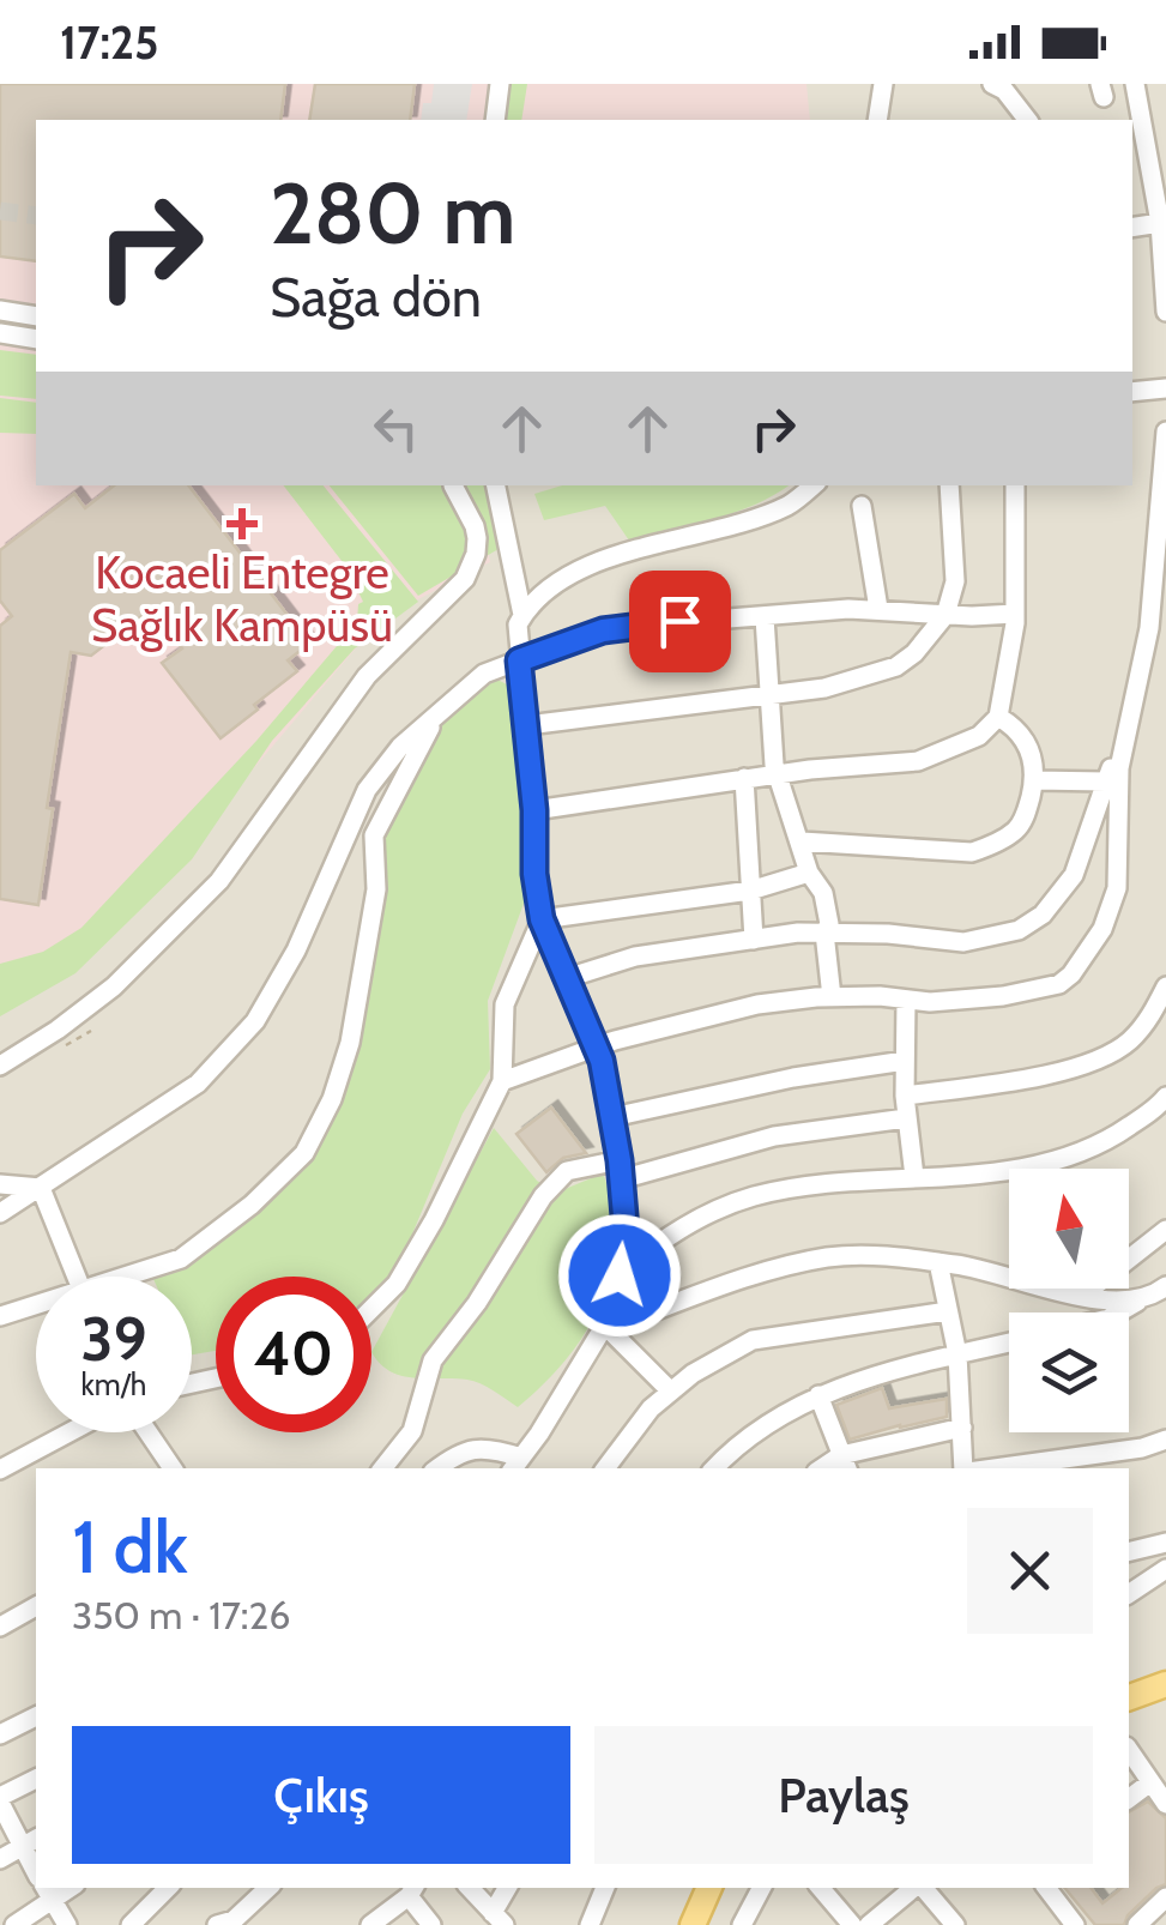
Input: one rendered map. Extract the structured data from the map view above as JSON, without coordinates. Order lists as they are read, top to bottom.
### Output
{
  "places": {
    "health": ["Kocaeli Entegre Sağlık Kampüsü"]
  },
  "north": "top",
  "page": {
    "status": "17:25",
    "turn": ["280 m", "Sağa dön"],
    "speed": "39 km/h",
    "limit": "40",
    "heading": ["1 dk", "350 m · 17:26"],
    "buttons": ["Çıkış", "Paylaş"]
  }
}
